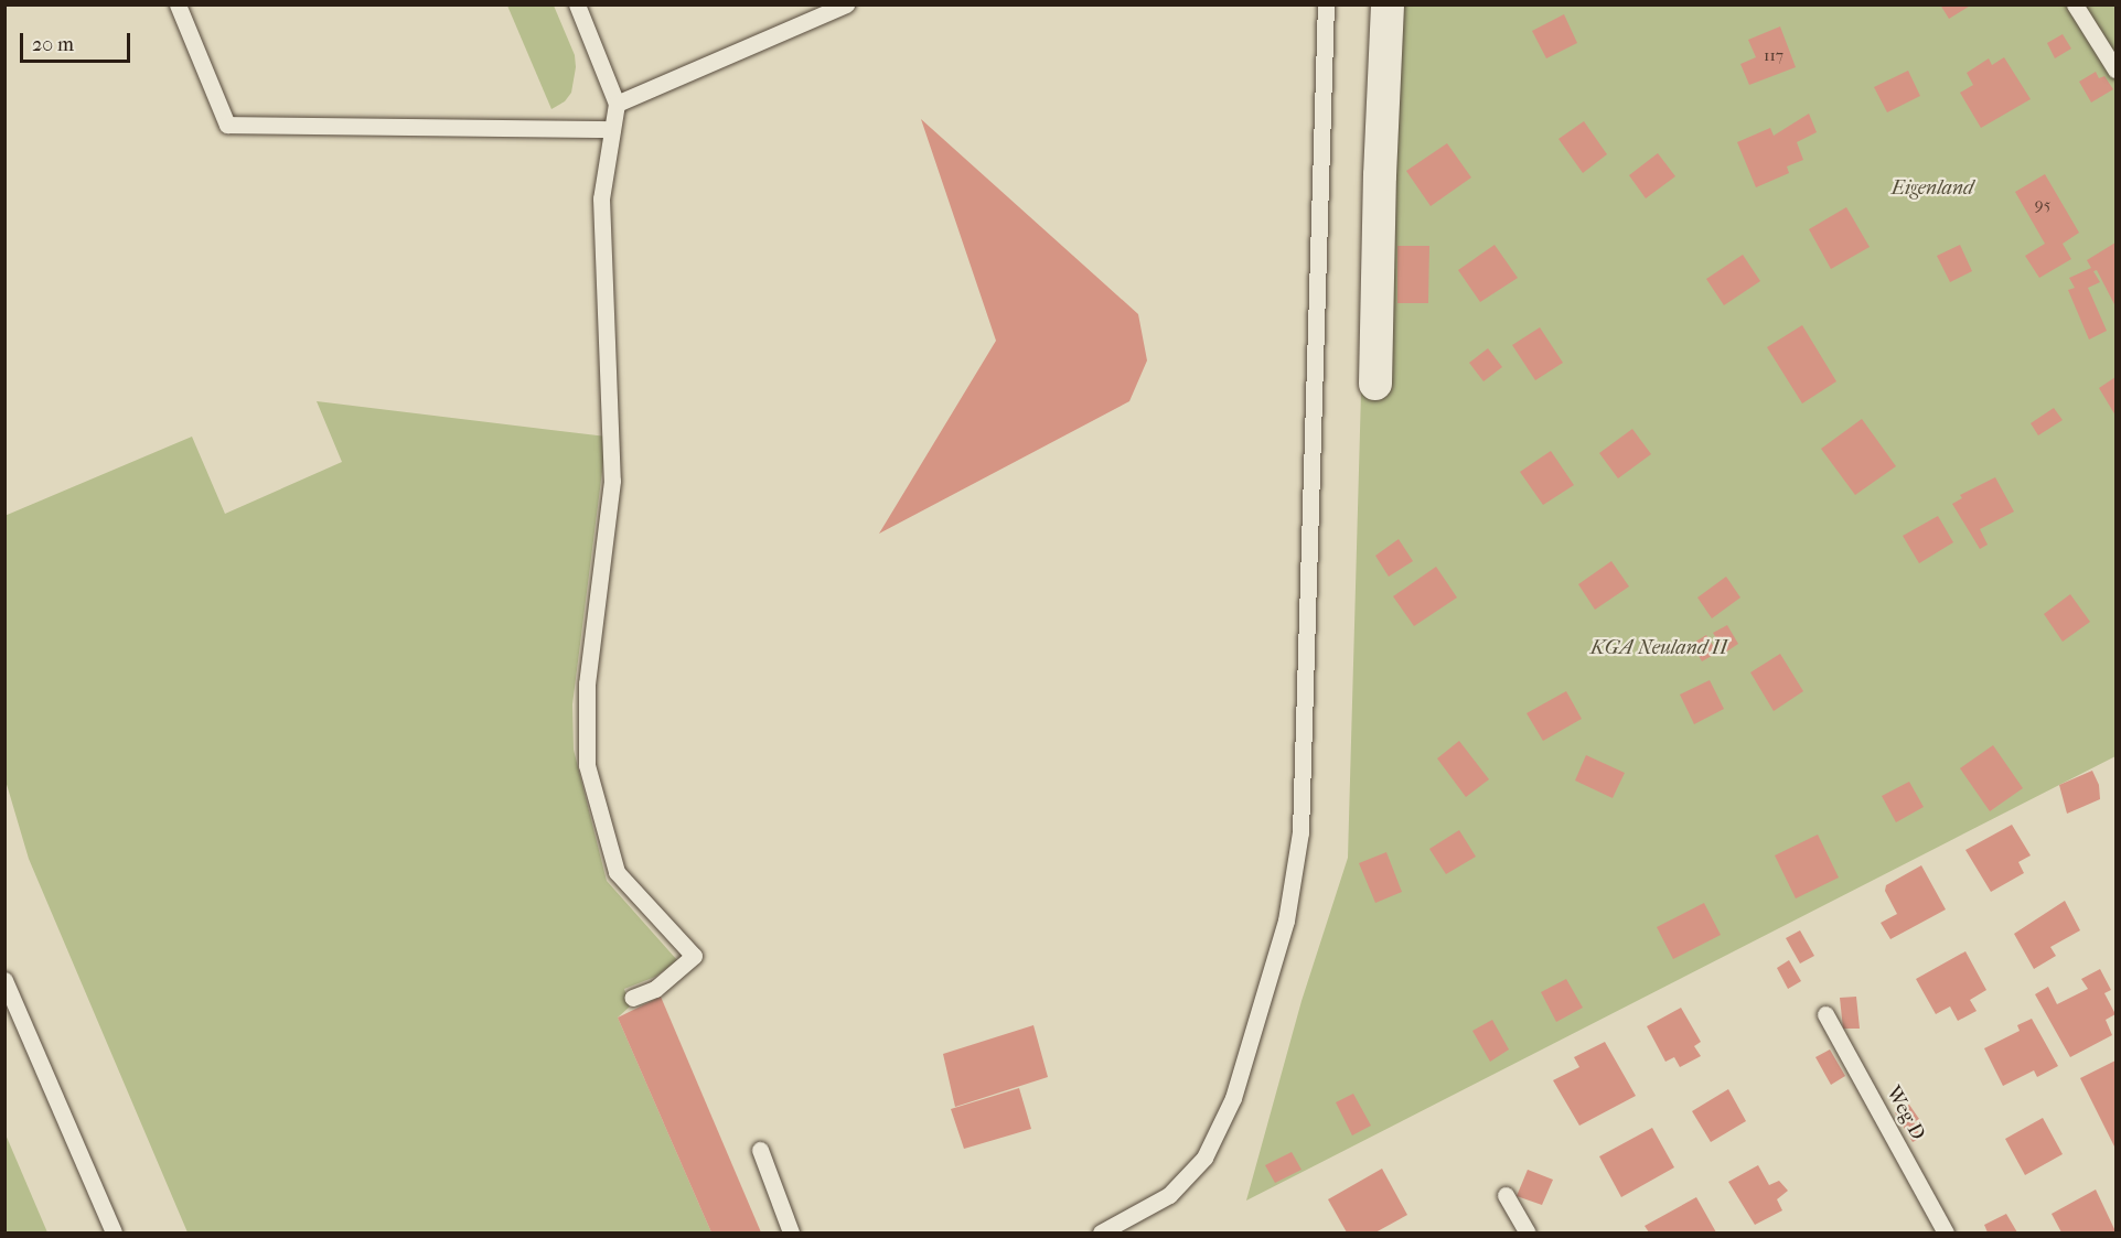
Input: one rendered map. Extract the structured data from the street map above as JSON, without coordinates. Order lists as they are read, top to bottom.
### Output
{
  "streets": {
    "lane": ["Weg D"]
  },
  "parks": ["Eigenland", "KGA Neuland II"],
  "house_numbers": ["117", "95"],
  "scale_bar": "20 m"
}
